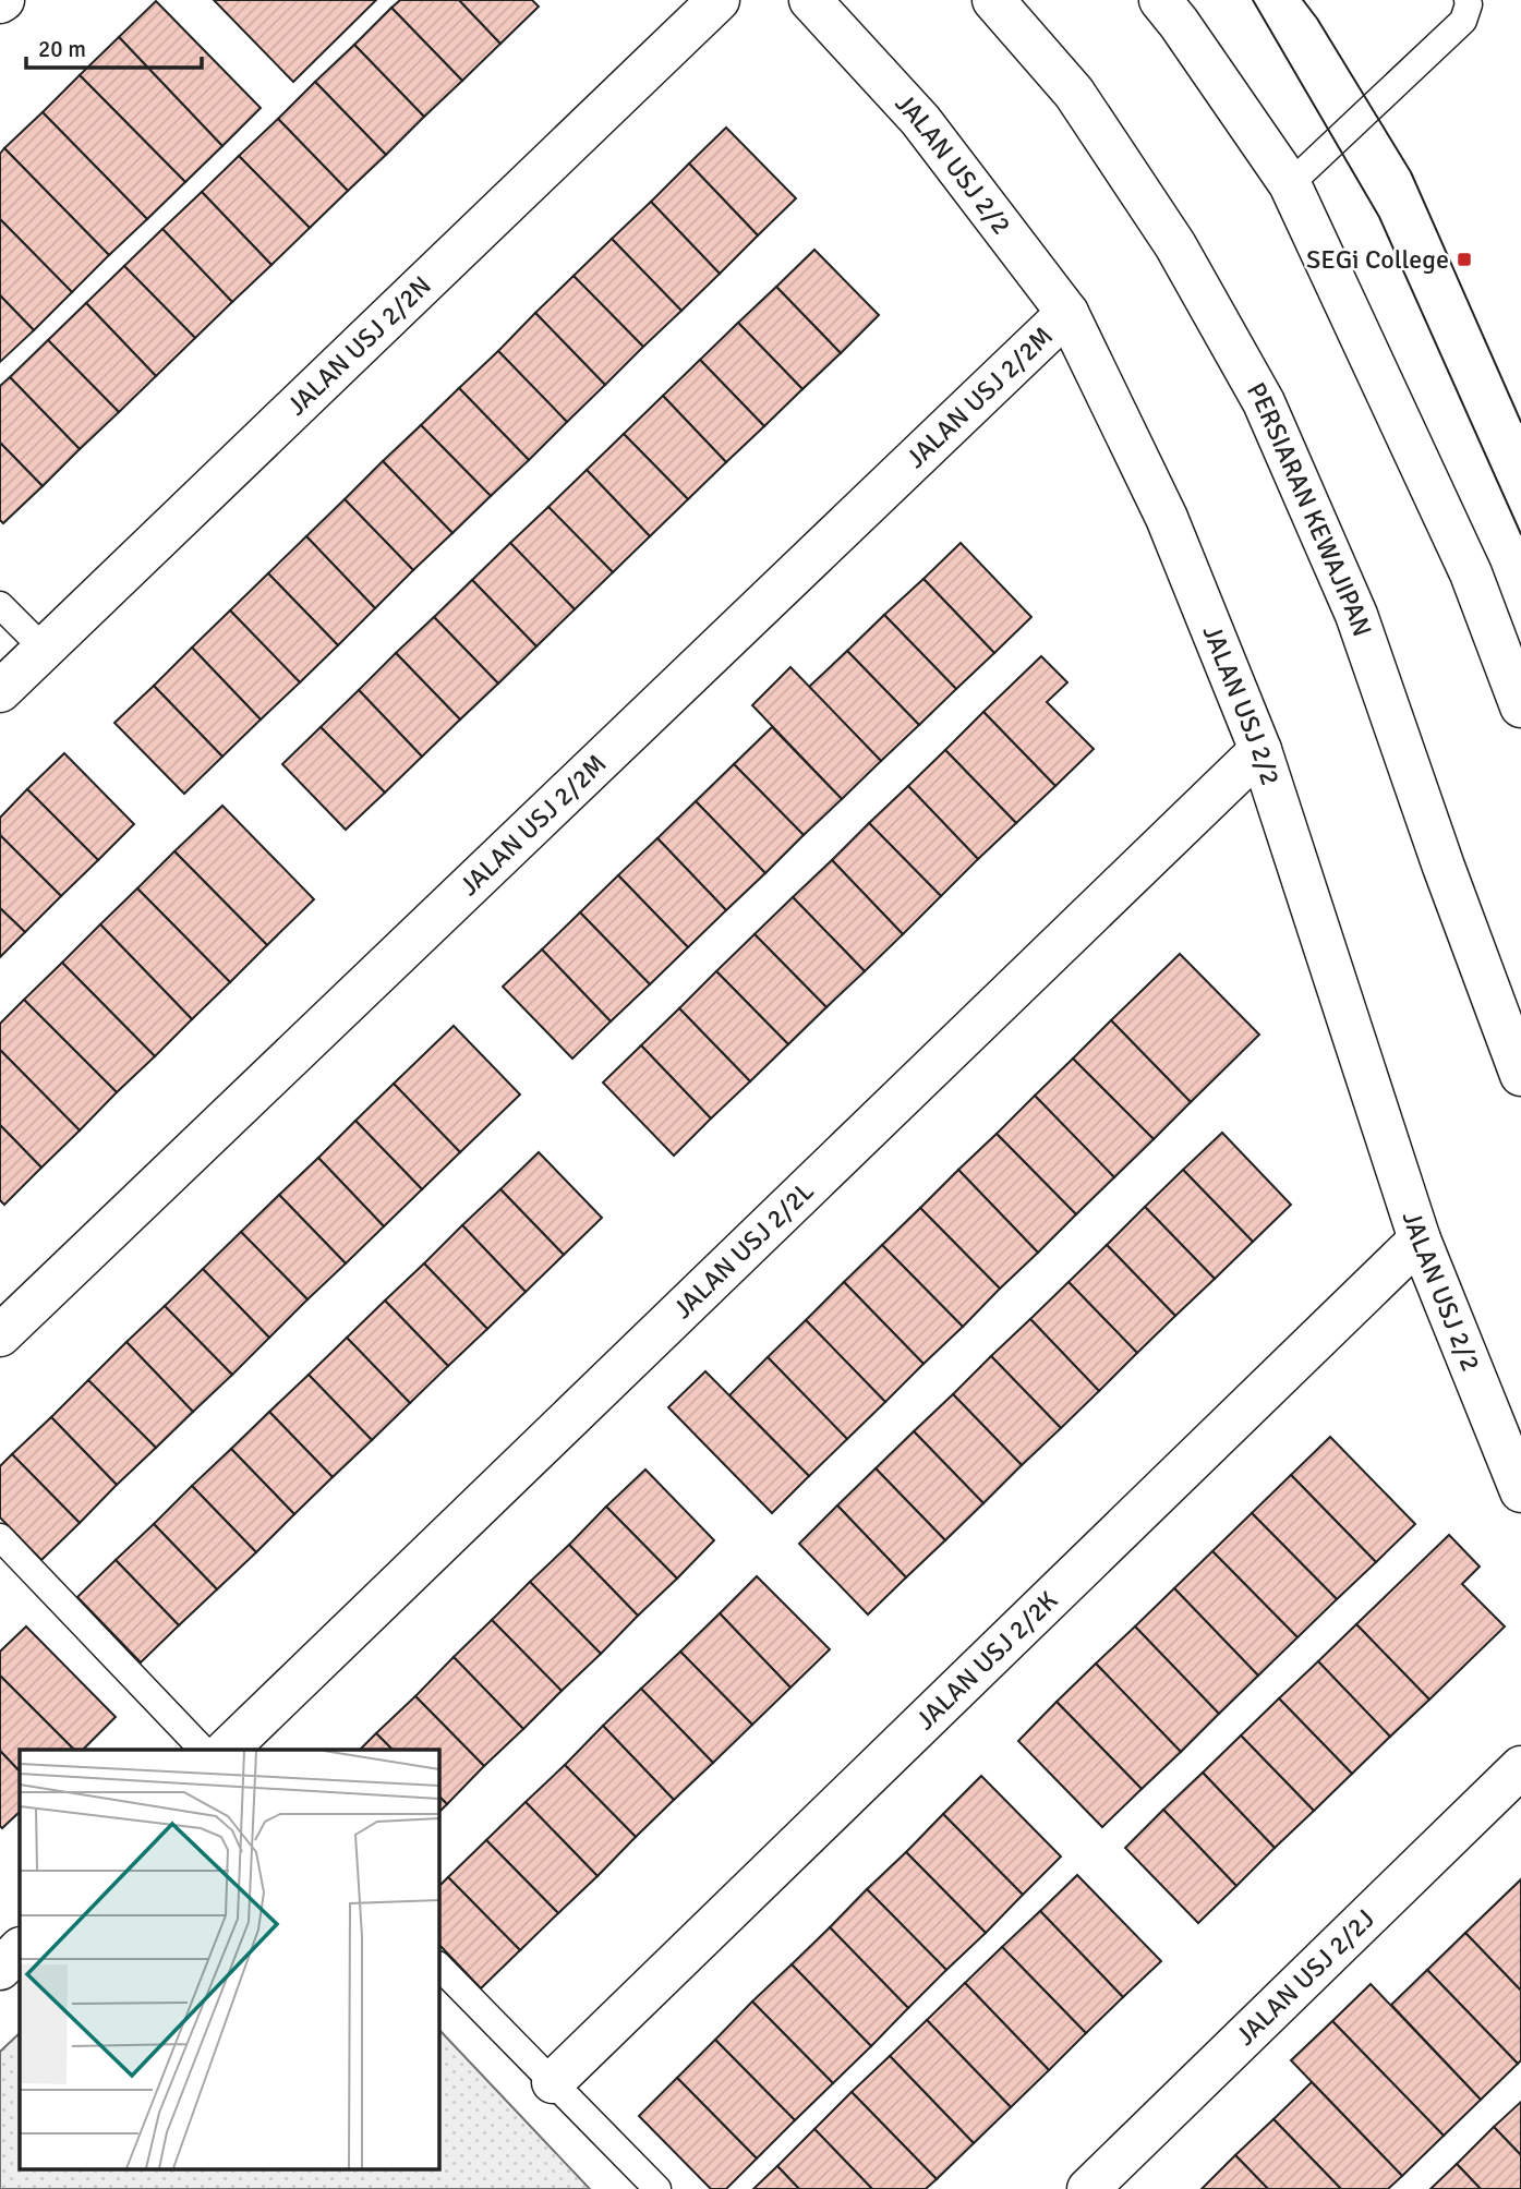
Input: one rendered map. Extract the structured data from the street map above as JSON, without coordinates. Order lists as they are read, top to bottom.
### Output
{
  "streets": {
    "street": [
      "JALAN USJ 2/2",
      "JALAN USJ 2/2N",
      "JALAN USJ 2/2M",
      "PERSIARAN KEWAJIPAN",
      "JALAN USJ 2/2L",
      "JALAN USJ 2/2K",
      "JALAN USJ 2/2J"
    ]
  },
  "crossings": [
    ["JALAN USJ 2/2", "JALAN USJ 2/2M"],
    ["JALAN USJ 2/2", "JALAN USJ 2/2L"],
    ["JALAN USJ 2/2", "JALAN USJ 2/2K"]
  ],
  "places": {
    "transit": ["SEGi College"]
  },
  "scale_bar": "20 m"
}
